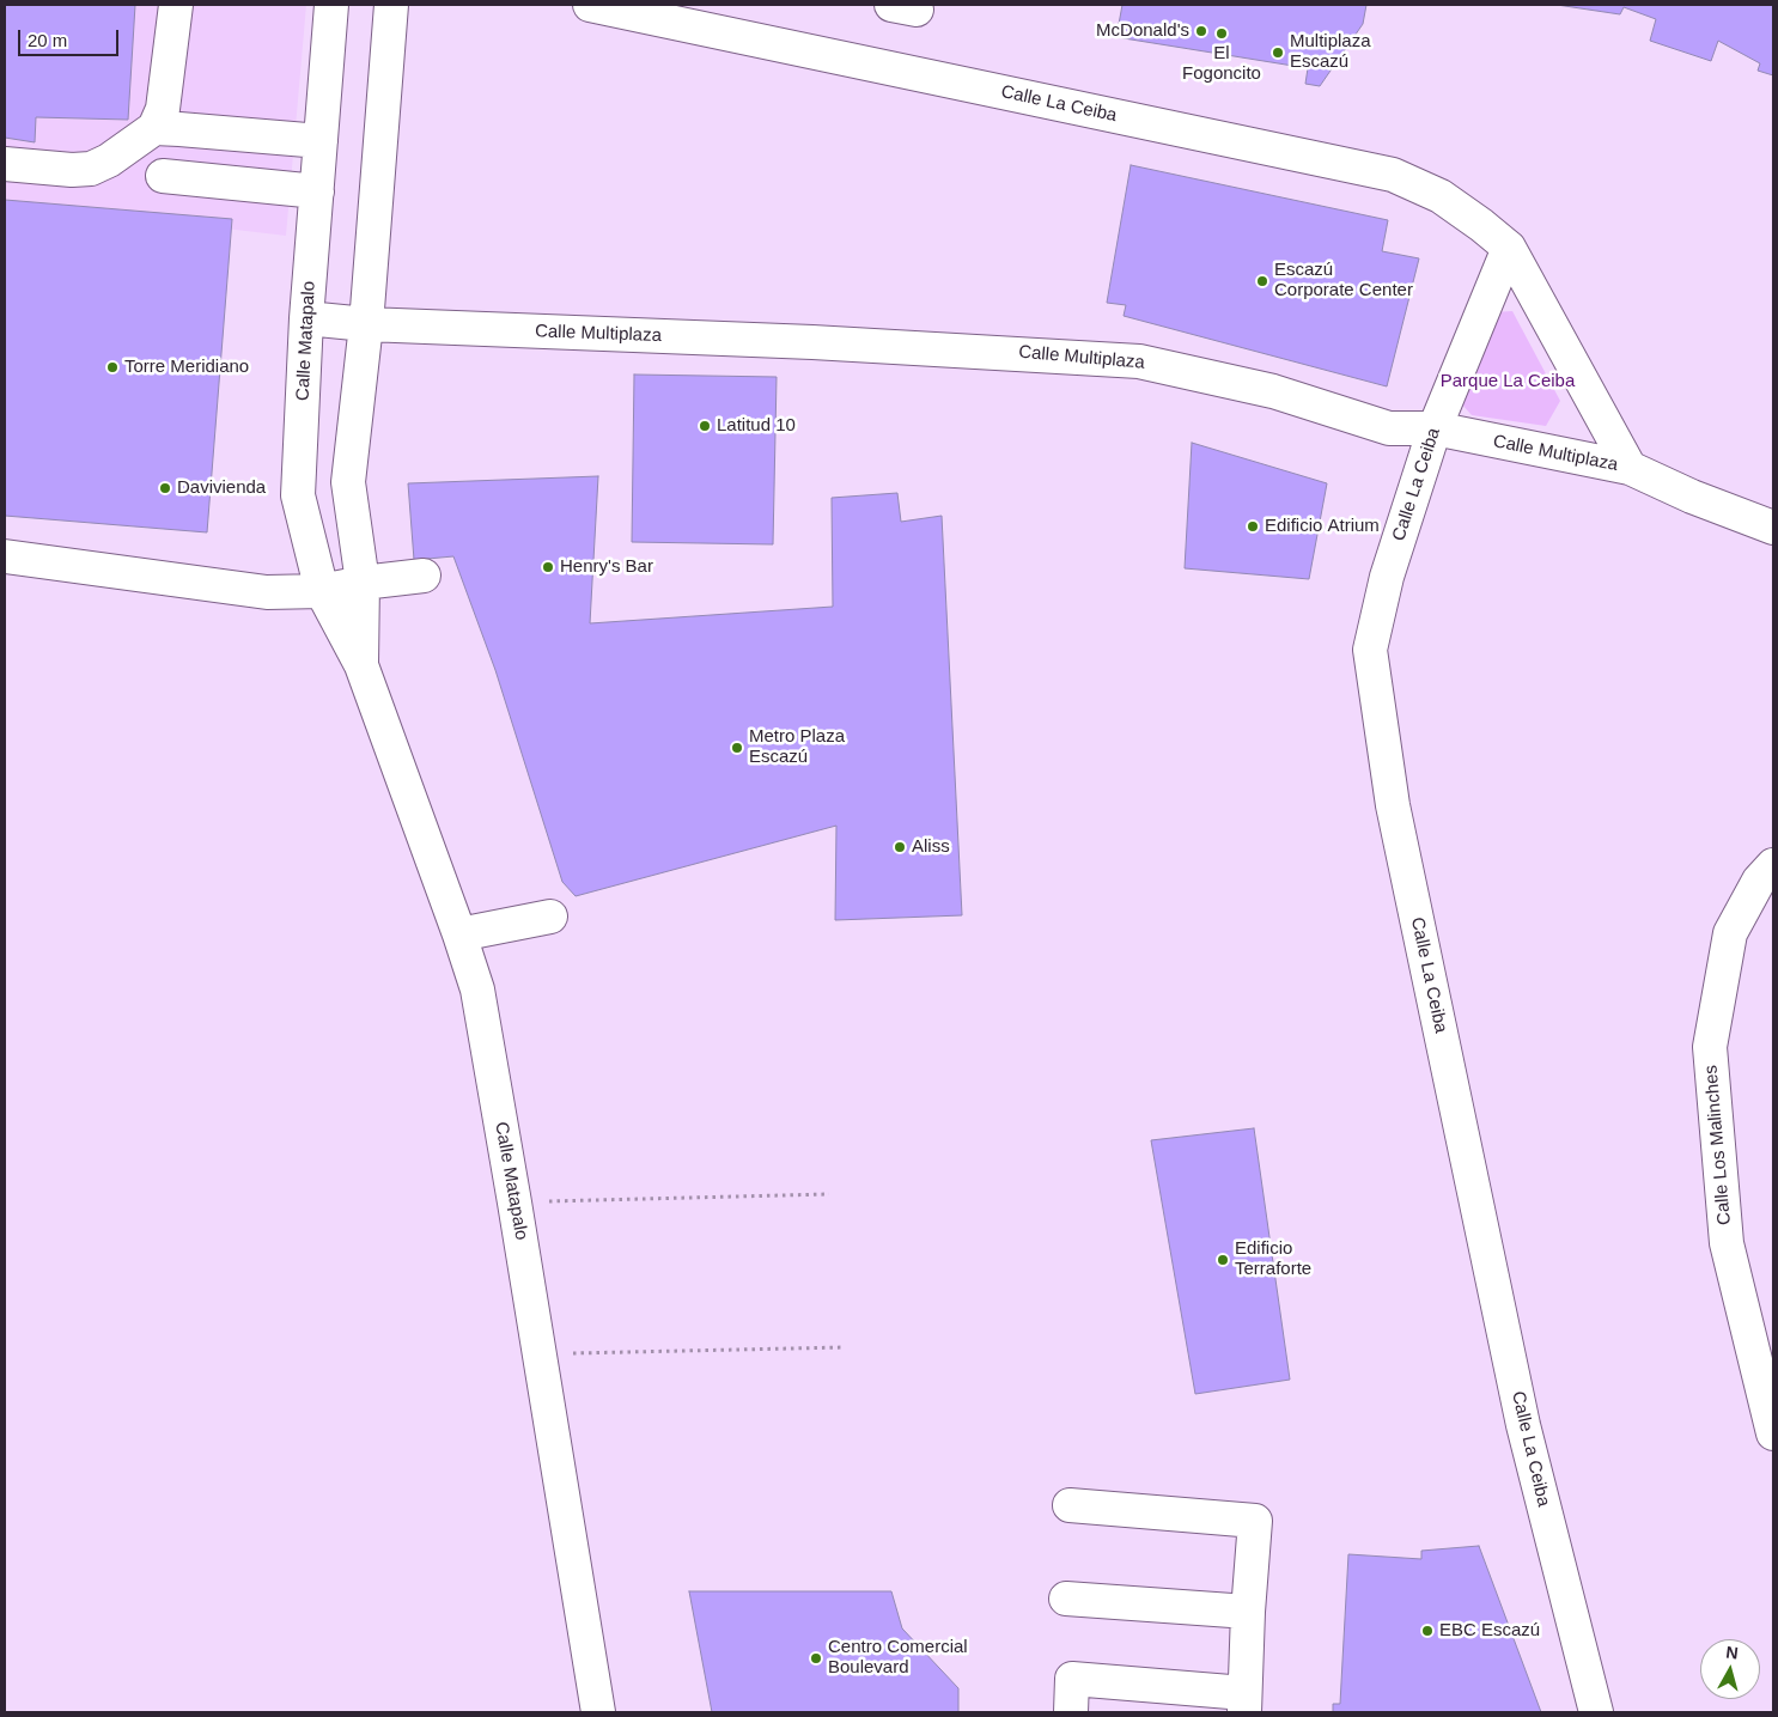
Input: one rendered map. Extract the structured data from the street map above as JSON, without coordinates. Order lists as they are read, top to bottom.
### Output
{
  "streets": {
    "street": [
      "Calle La Ceiba",
      "Calle Multiplaza",
      "Calle Matapalo",
      "Calle Los Malinches"
    ]
  },
  "crossings": [
    ["Calle La Ceiba", "Calle Multiplaza"],
    ["Calle Multiplaza", "Calle Matapalo"]
  ],
  "parks": ["Parque La Ceiba"],
  "places": [
    "McDonald's",
    "El Fogoncito",
    "Multiplaza Escazú",
    "Escazú Corporate Center",
    "Torre Meridiano",
    "Latitud 10",
    "Davivienda",
    "Edificio Atrium",
    "Henry's Bar",
    "Metro Plaza Escazú",
    "Aliss",
    "Edificio Terraforte",
    "EBC Escazú",
    "Centro Comercial Boulevard"
  ],
  "scale_bar": "20 m",
  "north": "top"
}
